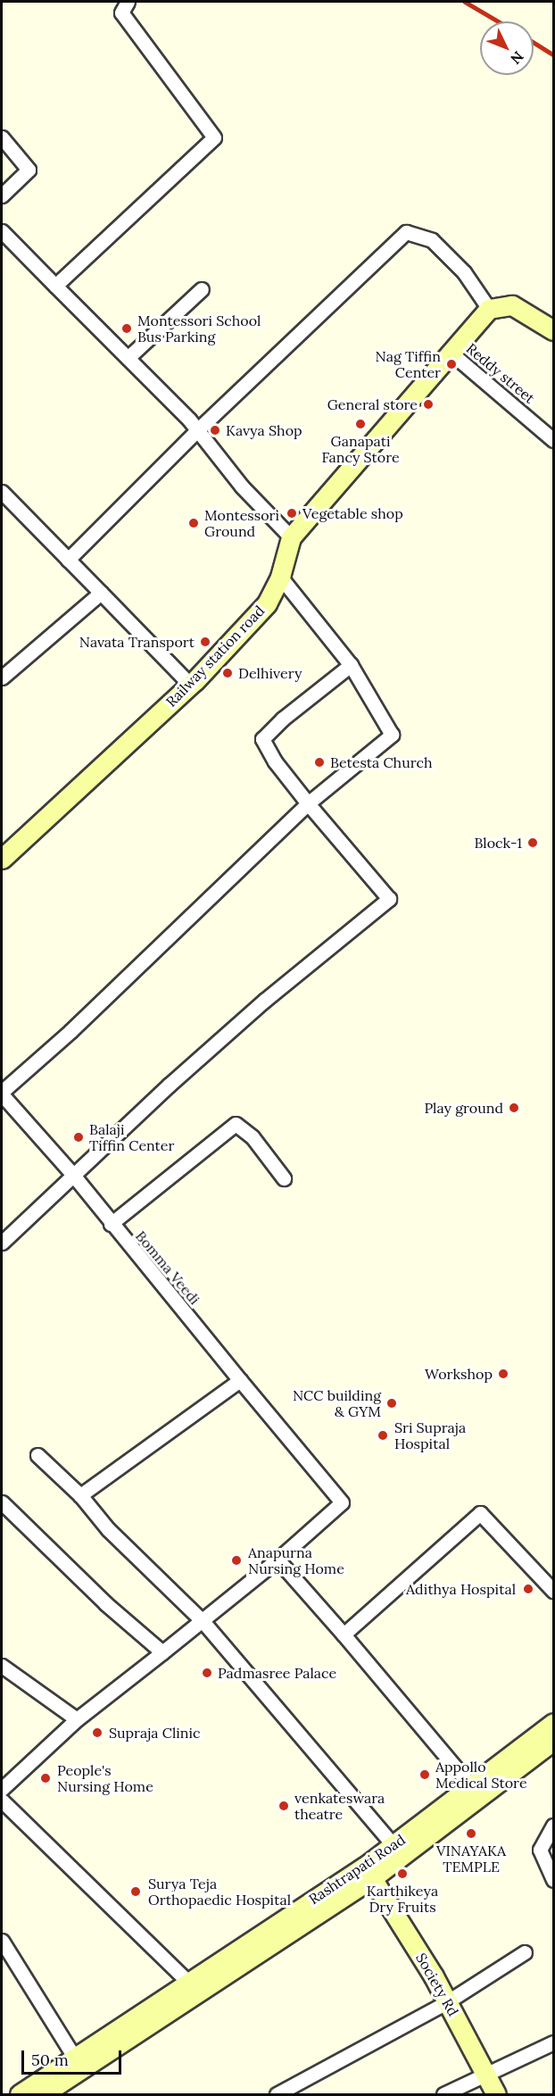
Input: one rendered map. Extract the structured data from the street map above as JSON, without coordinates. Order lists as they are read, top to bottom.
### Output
{
  "streets": {
    "street": [
      "Reddy street",
      "Railway station road",
      "Bomma Veedi",
      "Rashtrapati Road",
      "Society Rd"
    ]
  },
  "crossings": [
    ["Reddy street", "Railway station road"],
    ["Rashtrapati Road", "Society Rd"]
  ],
  "places": [
    "Montessori School Bus Parking",
    "Nag Tiffin Center",
    "General store",
    "Ganapati Fancy Store",
    "Kavya Shop",
    "Vegetable shop",
    "Montessori Ground",
    "Navata Transport",
    "Delhivery",
    "Betesta Church",
    "Block-1",
    "Play ground",
    "Balaji Tiffin Center",
    "Workshop",
    "NCC building & GYM",
    "Sri Supraja Hospital",
    "Anapurna Nursing Home",
    "Adithya Hospital",
    "Padmasree Palace",
    "Supraja Clinic",
    "Appollo Medical Store",
    "People's Nursing Home",
    "venkateswara theatre",
    "VINAYAKA TEMPLE",
    "Karthikeya Dry Fruits",
    "Surya Teja Orthopaedic Hospital"
  ],
  "scale_bar": "50 m",
  "north": "bottom right"
}
